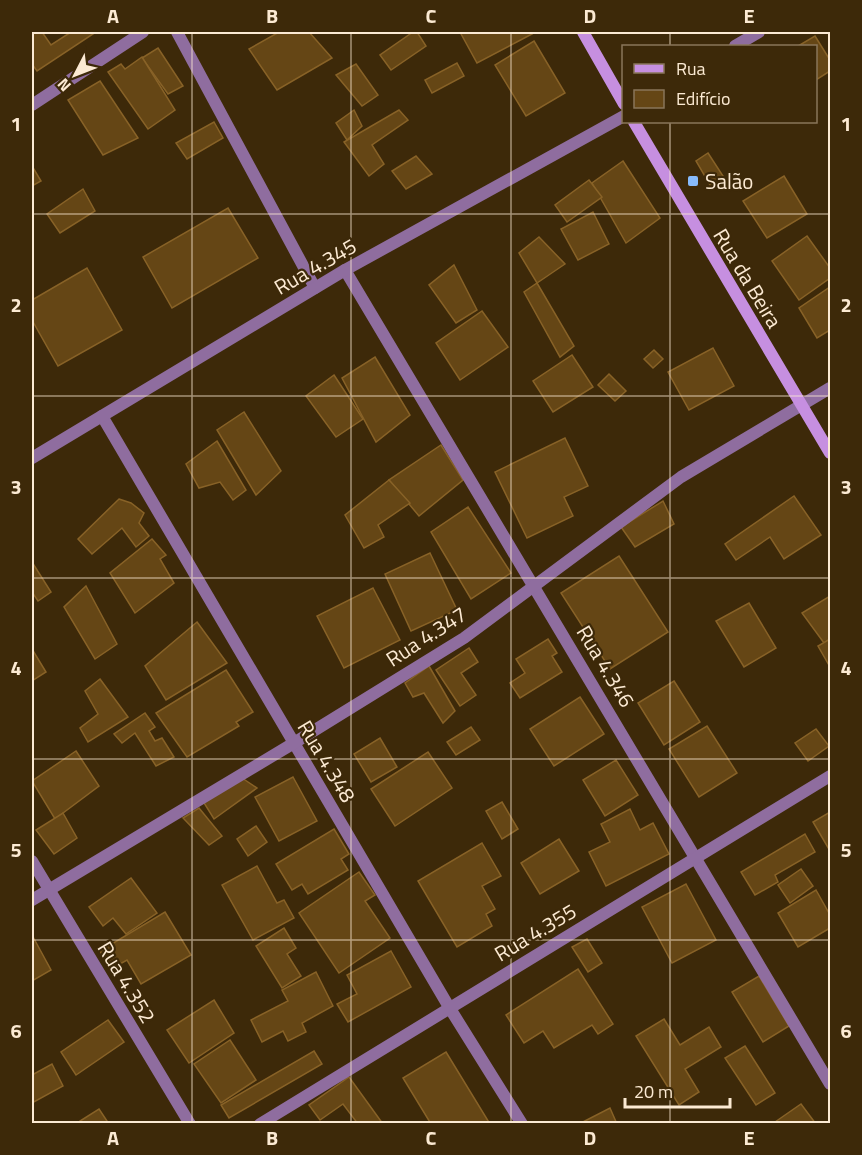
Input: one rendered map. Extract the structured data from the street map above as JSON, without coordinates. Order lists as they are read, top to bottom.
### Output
{
  "streets": {
    "main road": ["Rua da Beira"],
    "street": [
      "Rua 4.345",
      "Rua 4.347",
      "Rua 4.346",
      "Rua 4.348",
      "Rua 4.355",
      "Rua 4.352"
    ]
  },
  "crossings": [
    ["Rua 4.345", "Rua 4.346"],
    ["Rua 4.345", "Rua 4.348"],
    ["Rua da Beira", "Rua 4.347"],
    ["Rua 4.347", "Rua 4.346"],
    ["Rua 4.347", "Rua 4.348"],
    ["Rua 4.347", "Rua 4.352"],
    ["Rua 4.346", "Rua 4.355"],
    ["Rua 4.348", "Rua 4.355"]
  ],
  "places": {
    "transit": ["Salão"]
  },
  "legend": ["Rua", "Edifício"],
  "scale_bar": "20 m",
  "north": "bottom left",
  "grid": {
    "columns": [
      "A",
      "B",
      "C",
      "D",
      "E"
    ],
    "rows": [
      "1",
      "2",
      "3",
      "4",
      "5",
      "6"
    ]
  }
}
